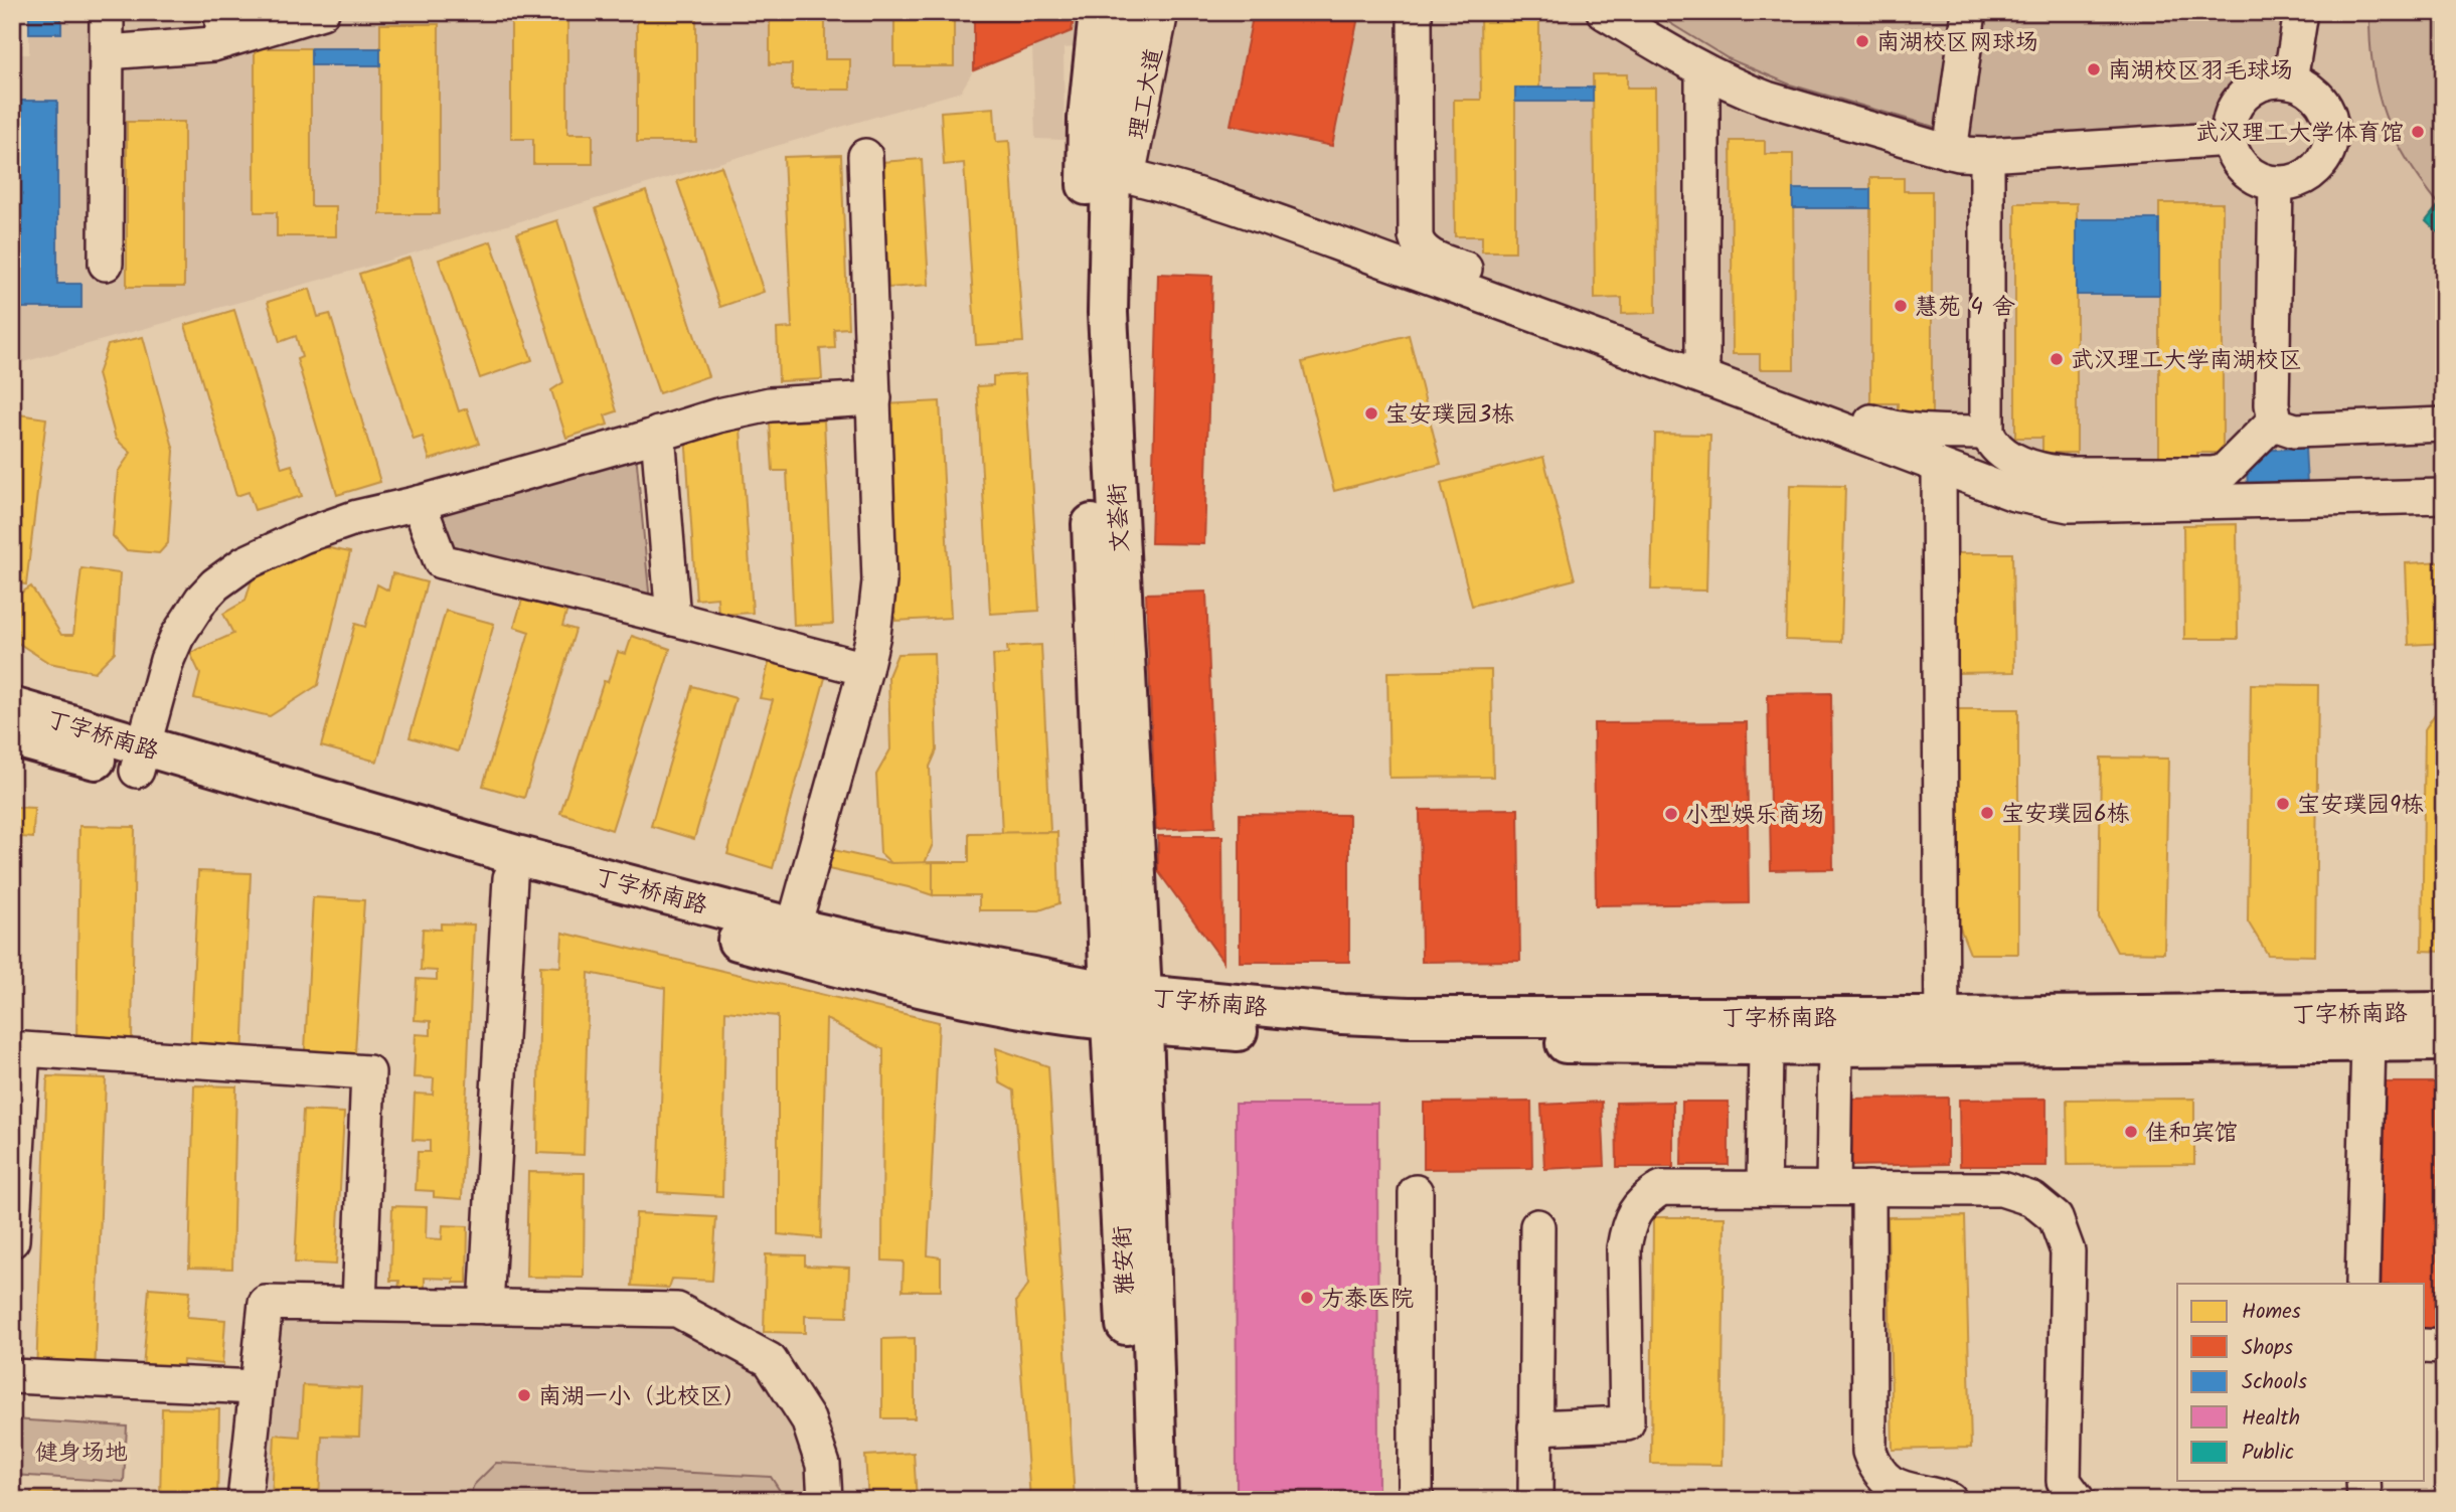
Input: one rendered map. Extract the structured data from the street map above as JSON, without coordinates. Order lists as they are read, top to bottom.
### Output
{
  "streets": {
    "main road": ["文荟街", "丁字桥南路", "雅安街"],
    "street": ["理工大道"]
  },
  "crossings": [
    ["理工大道", "文荟街"],
    ["文荟街", "丁字桥南路"],
    ["文荟街", "雅安街"],
    ["丁字桥南路", "雅安街"]
  ],
  "parks": ["健身场地"],
  "places": [
    "南湖校区网球场",
    "南湖校区羽毛球场",
    "武汉理工大学体育馆",
    "慧苑 4 舍",
    "武汉理工大学南湖校区",
    "宝安璞园3栋",
    "宝安璞园9栋",
    "宝安璞园6栋",
    "小型娱乐商场",
    "佳和宾馆",
    "方泰医院",
    "南湖一小（北校区）"
  ],
  "legend": [
    "Homes",
    "Shops",
    "Schools",
    "Health",
    "Public"
  ]
}
